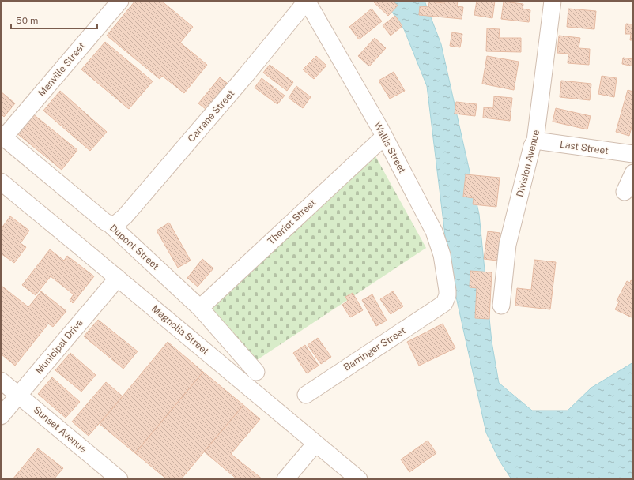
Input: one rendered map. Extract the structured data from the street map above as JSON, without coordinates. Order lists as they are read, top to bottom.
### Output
{
  "streets": {
    "street": [
      "Menville Street",
      "Carrane Street",
      "Wallis Street",
      "Last Street",
      "Division Avenue",
      "Theriot Street",
      "Dupont Street",
      "Magnolia Street",
      "Municipal Drive",
      "Barringer Street",
      "Sunset Avenue"
    ]
  },
  "crossings": [
    ["Menville Street", "Dupont Street"],
    ["Carrane Street", "Wallis Street"],
    ["Carrane Street", "Dupont Street"],
    ["Wallis Street", "Theriot Street"],
    ["Wallis Street", "Barringer Street"],
    ["Last Street", "Division Avenue"],
    ["Theriot Street", "Dupont Street"],
    ["Magnolia Street", "Municipal Drive"],
    ["Municipal Drive", "Sunset Avenue"]
  ],
  "scale_bar": "50 m"
}
